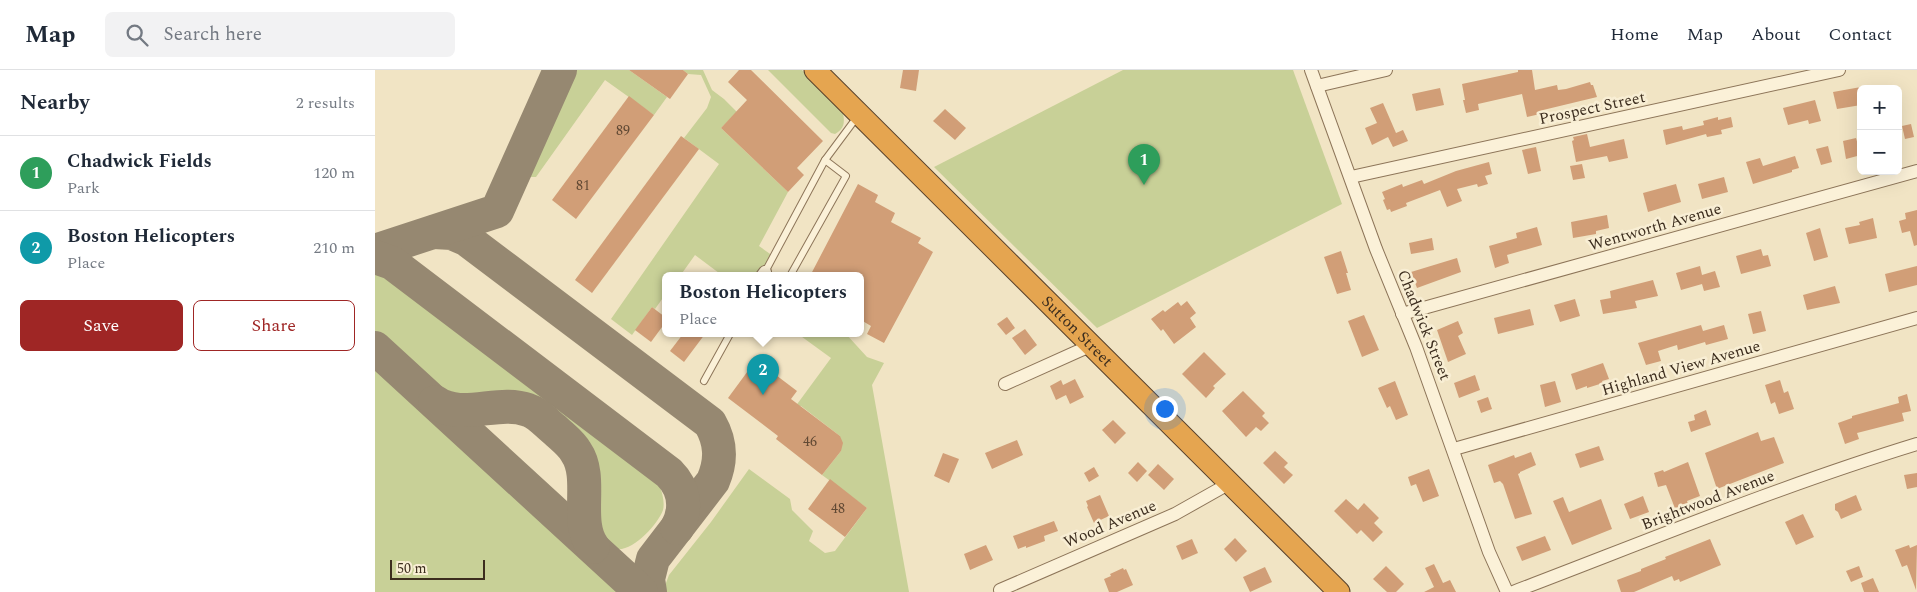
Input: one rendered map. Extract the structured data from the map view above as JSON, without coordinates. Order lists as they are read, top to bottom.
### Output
{
  "streets": {
    "highway": ["Sutton Street"],
    "street": [
      "Prospect Street",
      "Wentworth Avenue",
      "Chadwick Street",
      "Highland View Avenue",
      "Brightwood Avenue",
      "Wood Avenue"
    ]
  },
  "crossings": [
    ["Prospect Street", "Chadwick Street"],
    ["Wentworth Avenue", "Chadwick Street"],
    ["Chadwick Street", "Highland View Avenue"],
    ["Sutton Street", "Wood Avenue"]
  ],
  "house_numbers": [
    "89",
    "81",
    "46",
    "48"
  ],
  "scale_bar": "50 m",
  "page": {
    "header": "Map",
    "search": "Search here",
    "nav": [
      "Home",
      "Map",
      "About",
      "Contact"
    ],
    "heading": ["Nearby", "2 results"],
    "map_buttons": ["+", "−"],
    "list": [
      {
        "mark": "1",
        "name": "Chadwick Fields",
        "note": "Park",
        "value": "120 m"
      },
      {
        "mark": "2",
        "name": "Boston Helicopters",
        "note": "Place",
        "value": "210 m"
      }
    ],
    "pins": ["1", "2"],
    "popup": ["Boston Helicopters", "Place"],
    "buttons": ["Save", "Share"],
    "scale": "50 m"
  }
}
